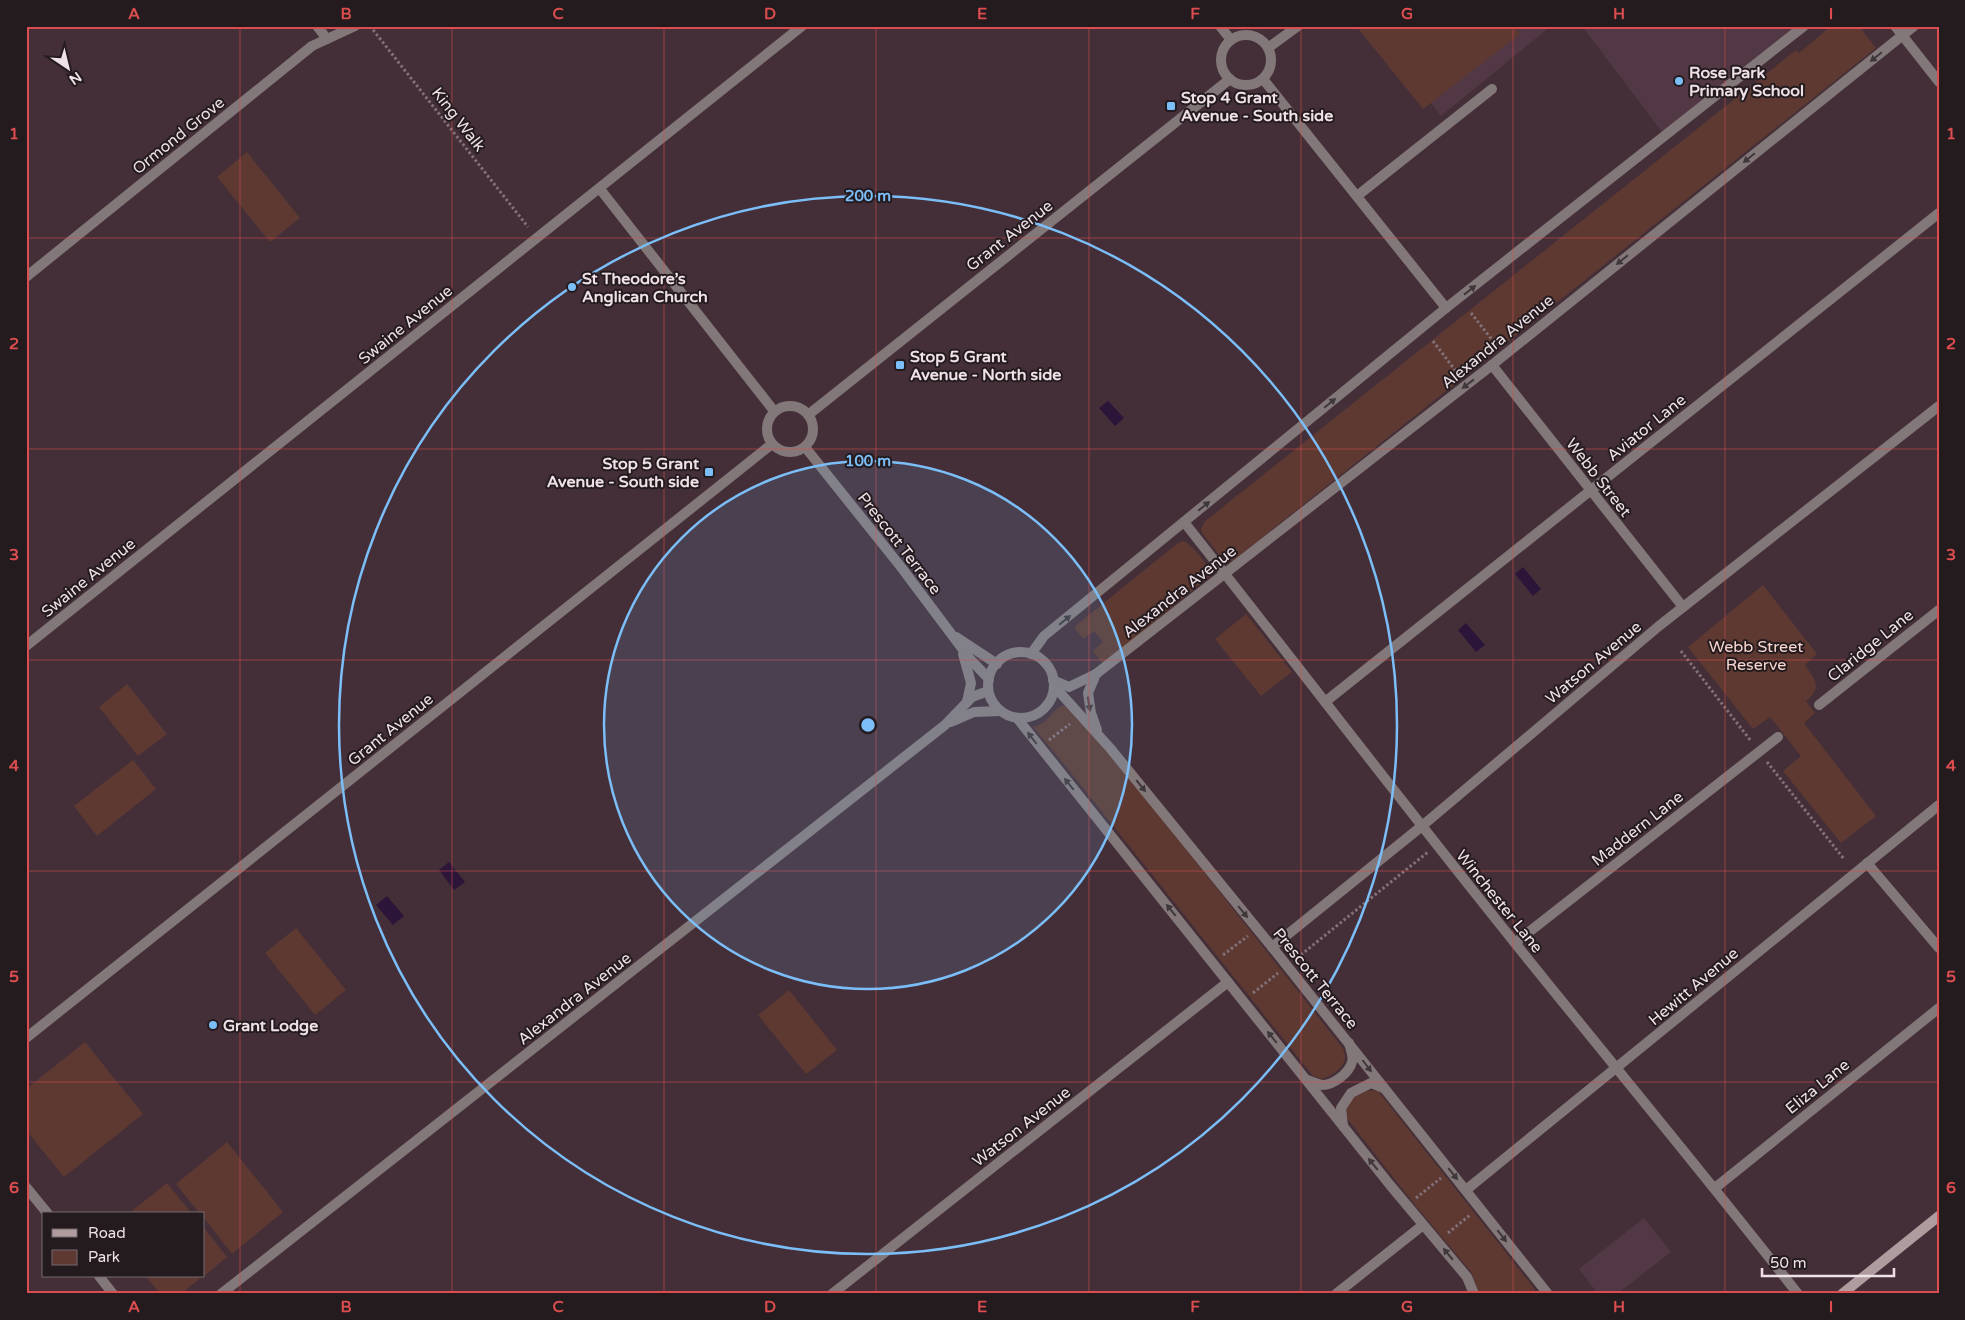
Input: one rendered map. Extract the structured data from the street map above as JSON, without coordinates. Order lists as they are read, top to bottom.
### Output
{
  "streets": {
    "street": [
      "Ormond Grove",
      "Grant Avenue",
      "Swaine Avenue",
      "Alexandra Avenue",
      "Aviator Lane",
      "Webb Street",
      "Prescott Terrace",
      "Claridge Lane",
      "Watson Avenue",
      "Maddern Lane",
      "Winchester Lane",
      "Hewitt Avenue",
      "Eliza Lane"
    ],
    "path": ["King Walk"]
  },
  "crossings": [
    ["Grant Avenue", "Prescott Terrace"],
    ["Alexandra Avenue", "Webb Street"],
    ["Alexandra Avenue", "Prescott Terrace"],
    ["Alexandra Avenue", "Winchester Lane"],
    ["Aviator Lane", "Webb Street"],
    ["Aviator Lane", "Winchester Lane"],
    ["Webb Street", "Watson Avenue"],
    ["Prescott Terrace", "Watson Avenue"],
    ["Prescott Terrace", "Hewitt Avenue"],
    ["Watson Avenue", "Winchester Lane"],
    ["Maddern Lane", "Winchester Lane"],
    ["Winchester Lane", "Hewitt Avenue"],
    ["Winchester Lane", "Eliza Lane"]
  ],
  "parks": ["Webb Street Reserve"],
  "places": {
    "other": ["Rose Park Primary School", "St Theodore’s Anglican Church", "Grant Lodge"],
    "transit": ["Stop 4 Grant Avenue - South side", "Stop 5 Grant Avenue - North side", "Stop 5 Grant Avenue - South side"]
  },
  "legend": ["Road", "Park"],
  "scale_bar": "50 m",
  "north": "bottom right",
  "grid": {
    "columns": [
      "A",
      "B",
      "C",
      "D",
      "E",
      "F",
      "G",
      "H",
      "I"
    ],
    "rows": [
      "1",
      "2",
      "3",
      "4",
      "5",
      "6"
    ]
  },
  "rings": ["200 m", "100 m"]
}
